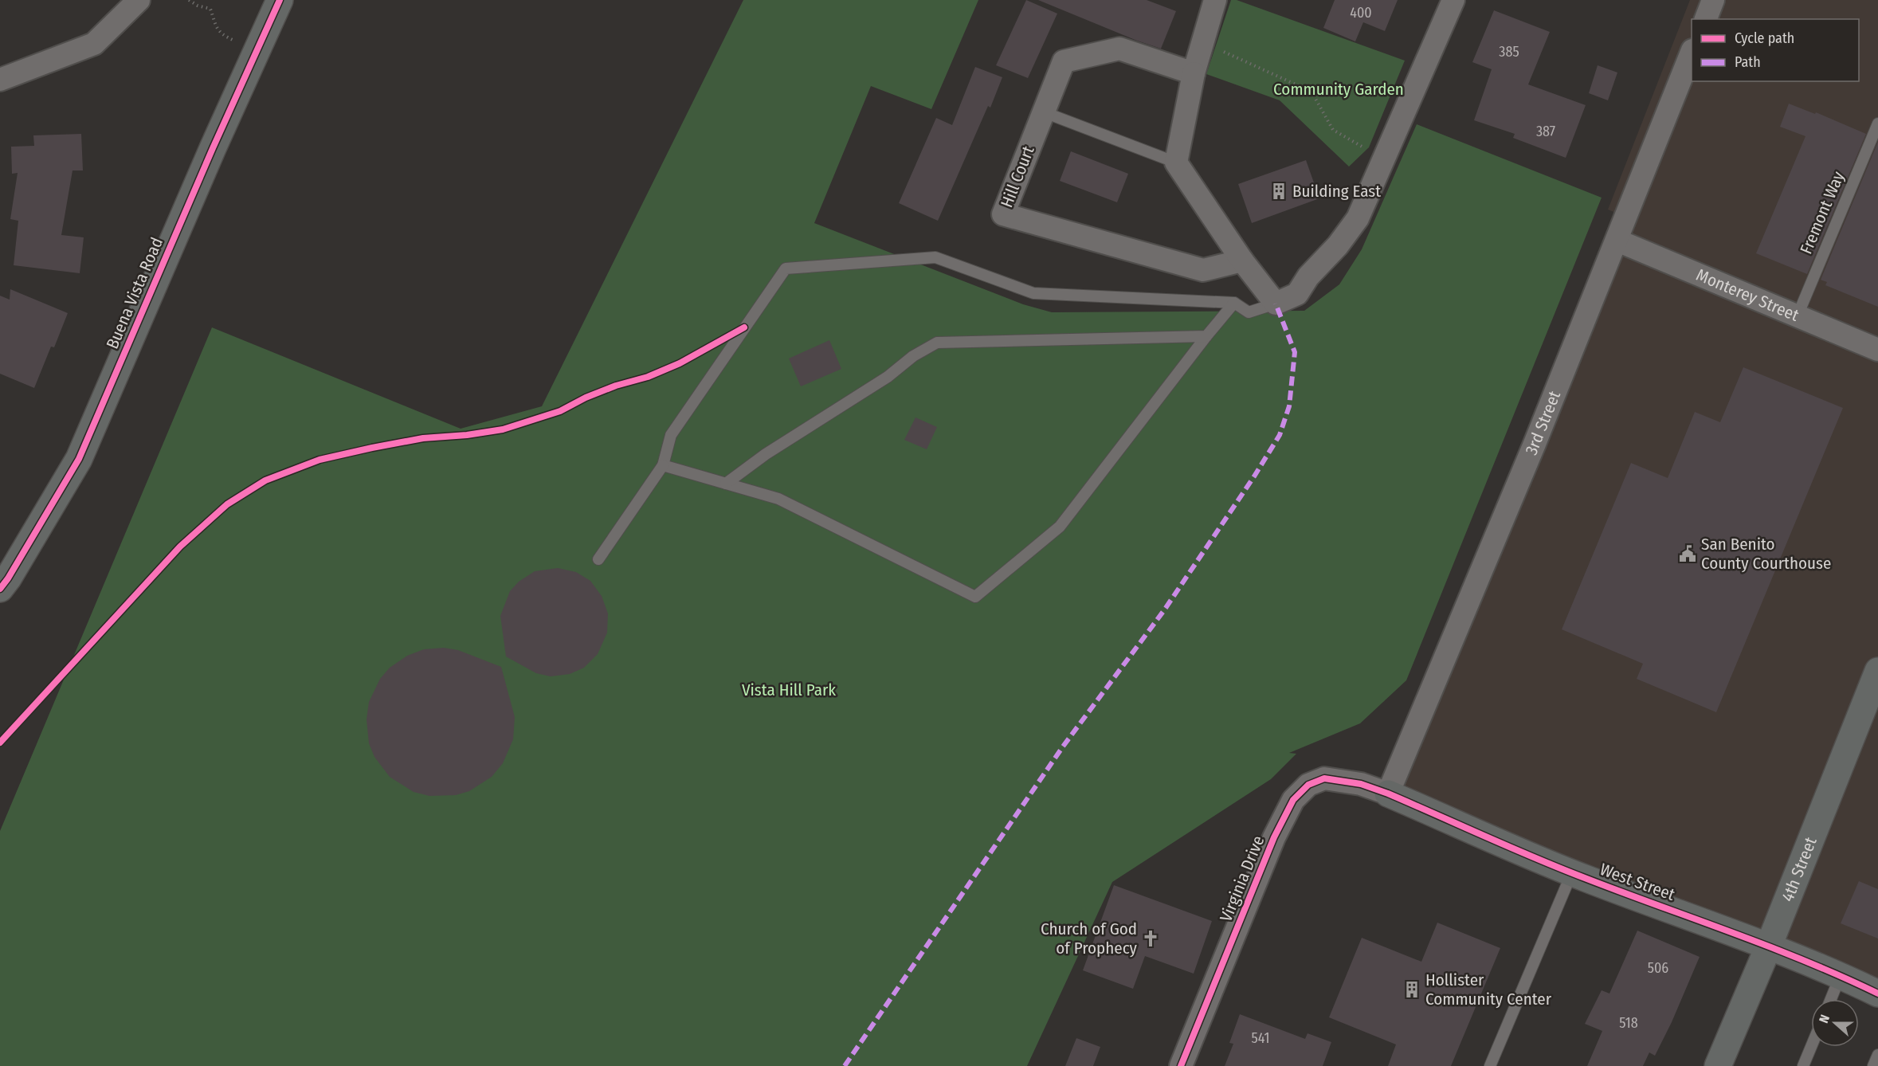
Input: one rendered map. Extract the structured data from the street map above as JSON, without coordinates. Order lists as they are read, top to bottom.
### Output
{
  "streets": {
    "street": [
      "Hill Court",
      "Buena Vista Road",
      "Monterey Street",
      "3rd Street",
      "4th Street",
      "Virginia Drive",
      "West Street"
    ],
    "lane": ["Fremont Way"]
  },
  "crossings": [
    ["Fremont Way", "Monterey Street"],
    ["Monterey Street", "3rd Street"],
    ["3rd Street", "Virginia Drive"],
    ["3rd Street", "West Street"],
    ["4th Street", "West Street"],
    ["Virginia Drive", "West Street"]
  ],
  "parks": ["Community Garden", "Vista Hill Park"],
  "places": {
    "building": ["Building East", "Hollister Community Center"],
    "public building": ["San Benito County Courthouse"],
    "church": ["Church of God of Prophecy"]
  },
  "house_numbers": [
    "400",
    "385",
    "387",
    "506",
    "518",
    "541"
  ],
  "legend": ["Cycle path", "Path"],
  "north": "left"
}
